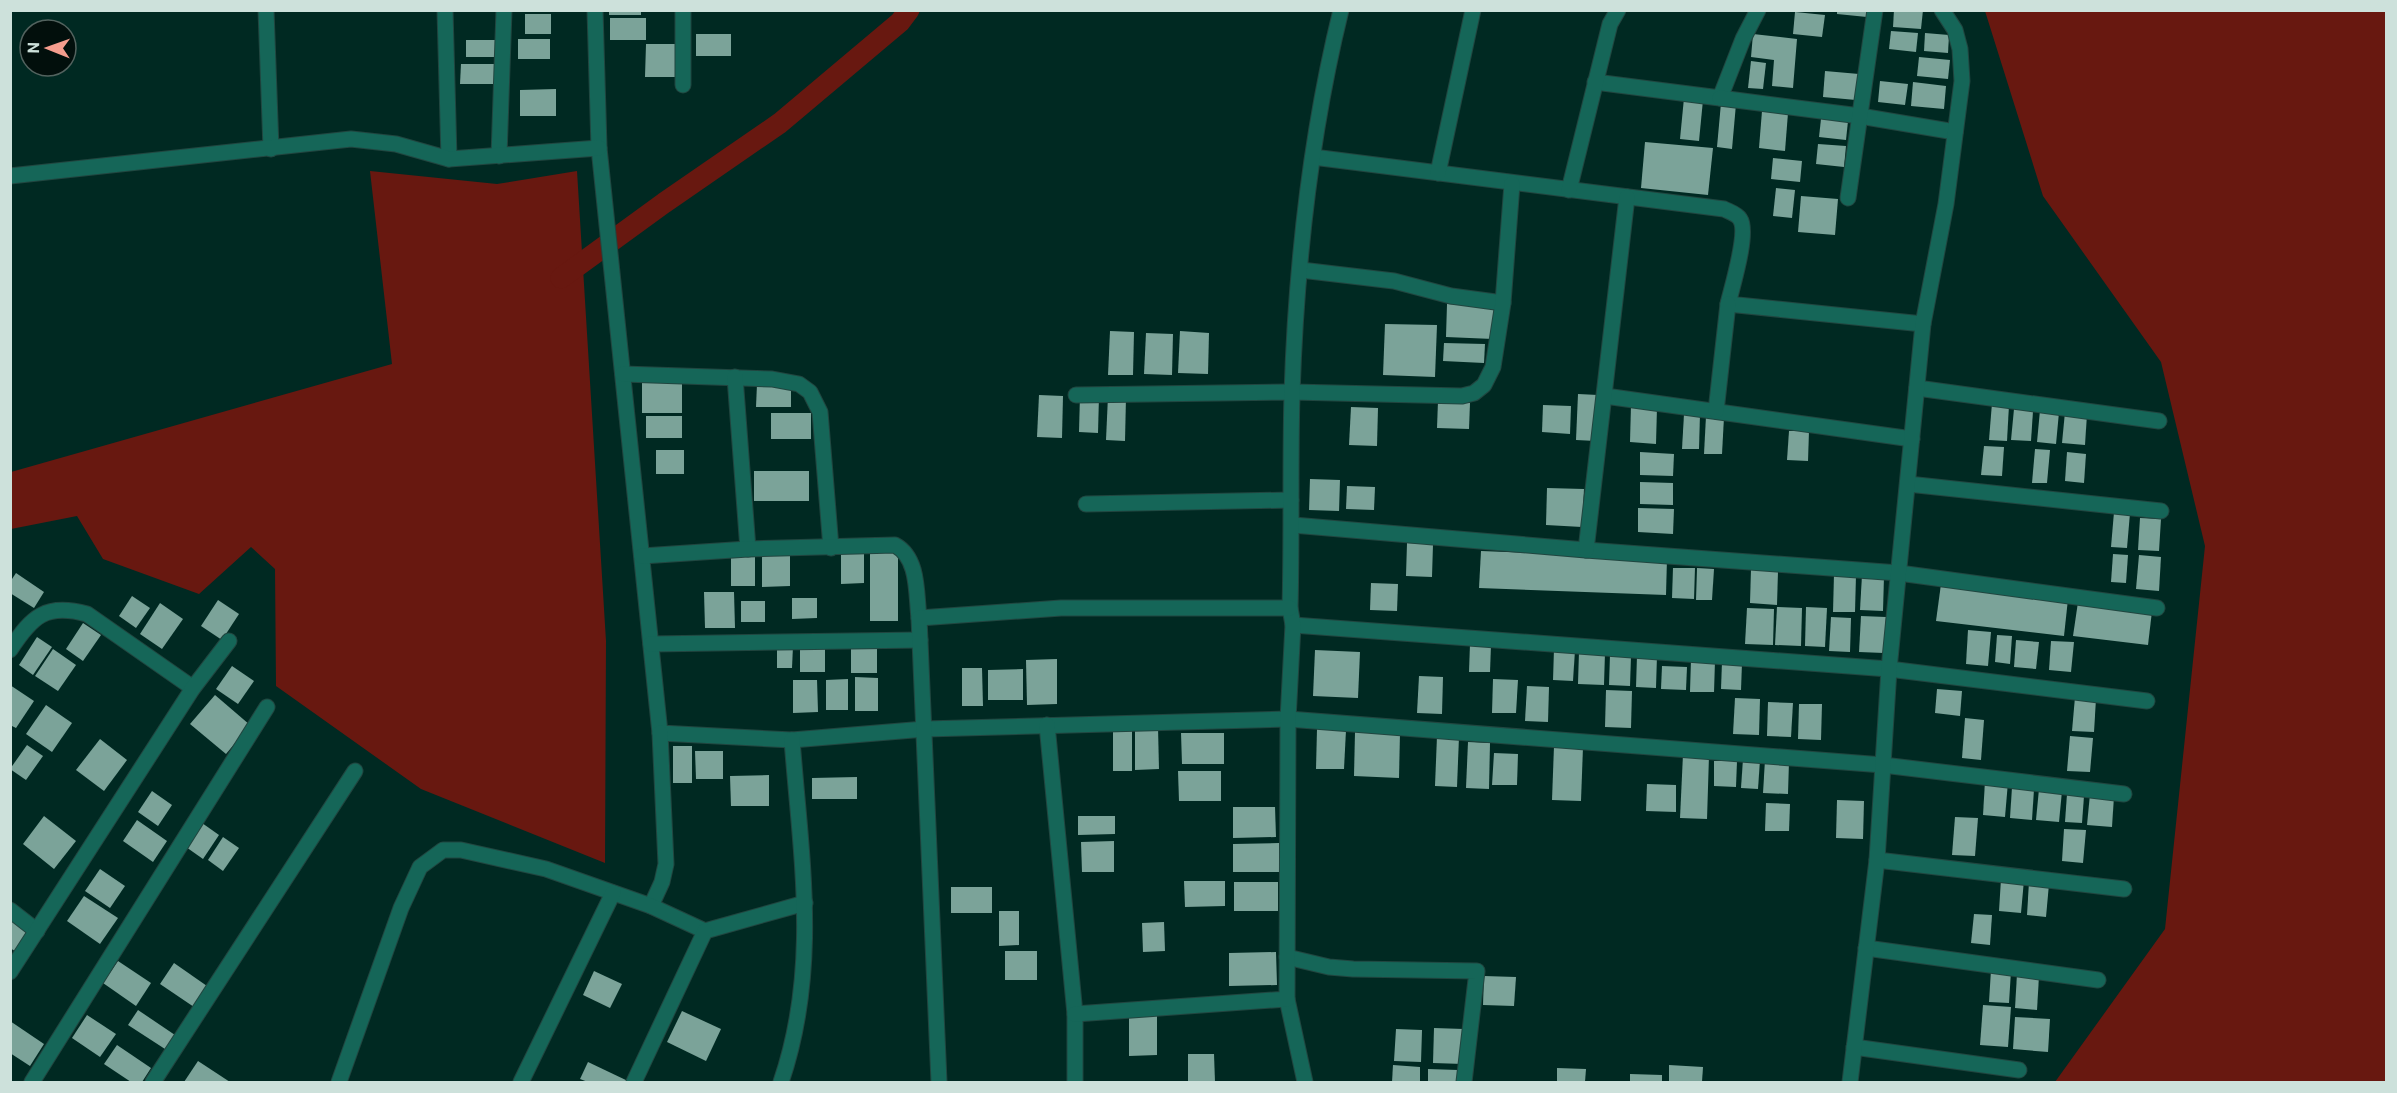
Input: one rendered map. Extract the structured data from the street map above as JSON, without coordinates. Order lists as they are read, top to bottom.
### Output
{
  "north": "left"
}
